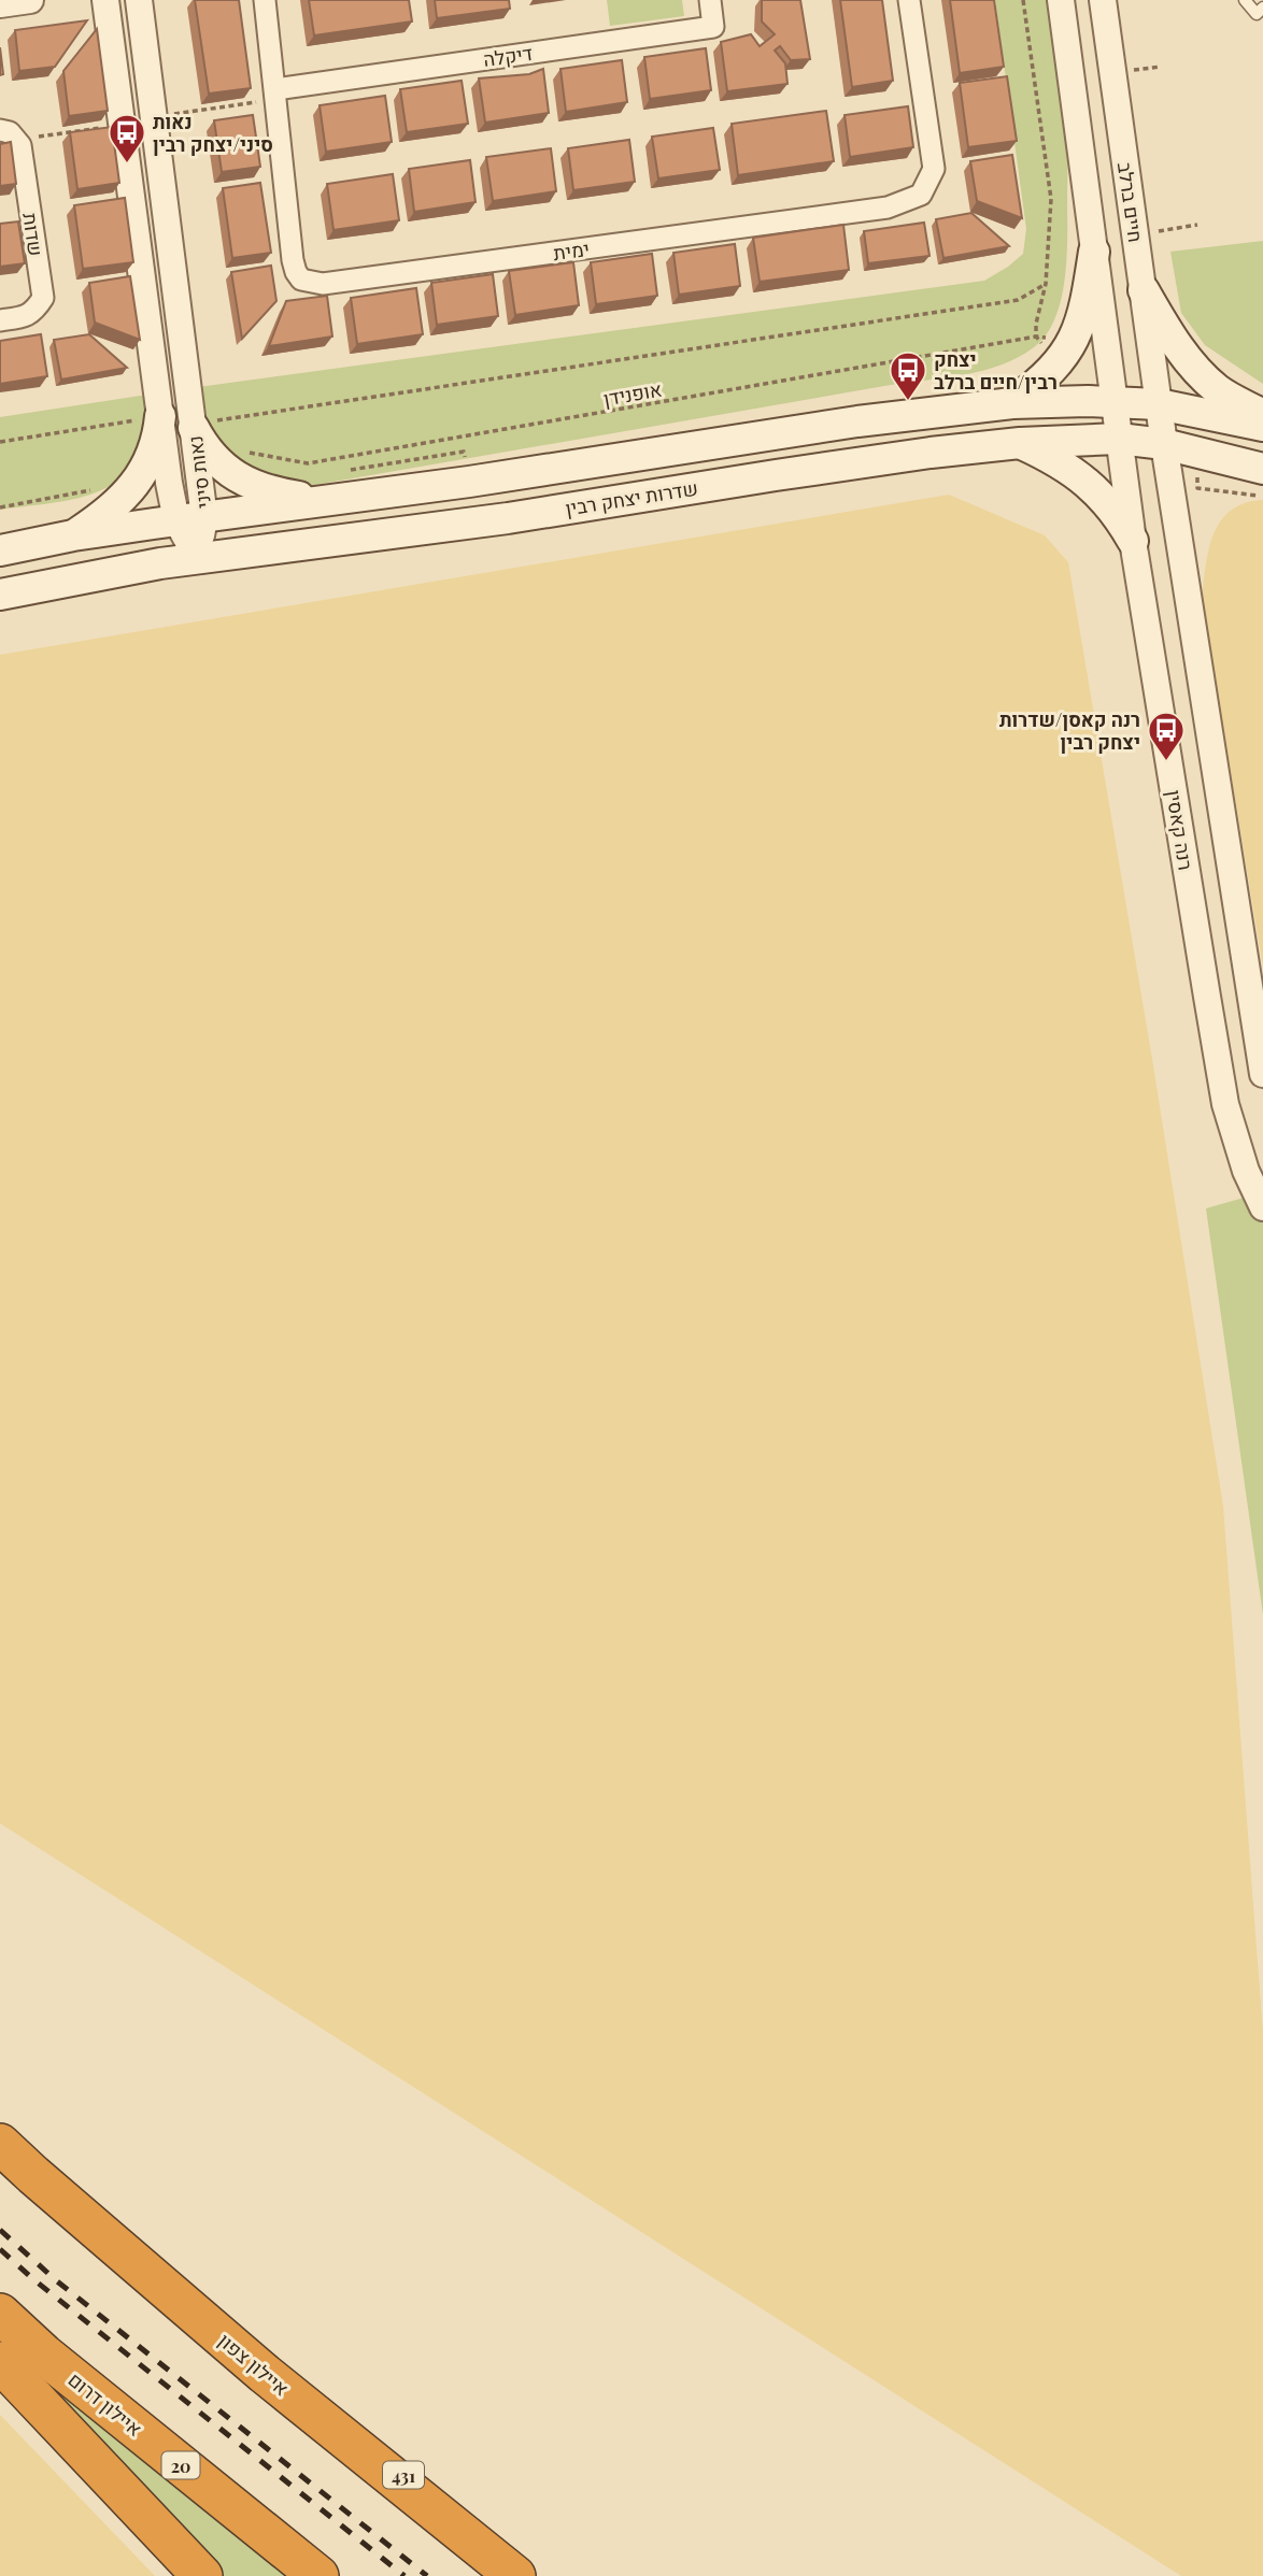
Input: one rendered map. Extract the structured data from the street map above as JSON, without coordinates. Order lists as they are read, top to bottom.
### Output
{
  "streets": {
    "highway": [
      "איילון צפון",
      "איילון דרום",
      "20",
      "431"
    ],
    "main road": ["שדרות יצחק רבין"],
    "street": [
      "דיקלה",
      "חיים ברלב",
      "שדות",
      "ימית",
      "נאות סיני",
      "רנה קאסין"
    ],
    "path": ["אופנידן"]
  },
  "crossings": [
    ["דיקלה", "ימית"],
    ["נאות סיני", "שדרות יצחק רבין"],
    ["שדרות יצחק רבין", "רנה קאסין"],
    ["איילון צפון", "431"]
  ],
  "places": {
    "bus stop": ["נאות סיני/יצחק רבין", "יצחק רבין/חיים ברלב", "רנה קאסן/שדרות יצחק רבין"]
  }
}
